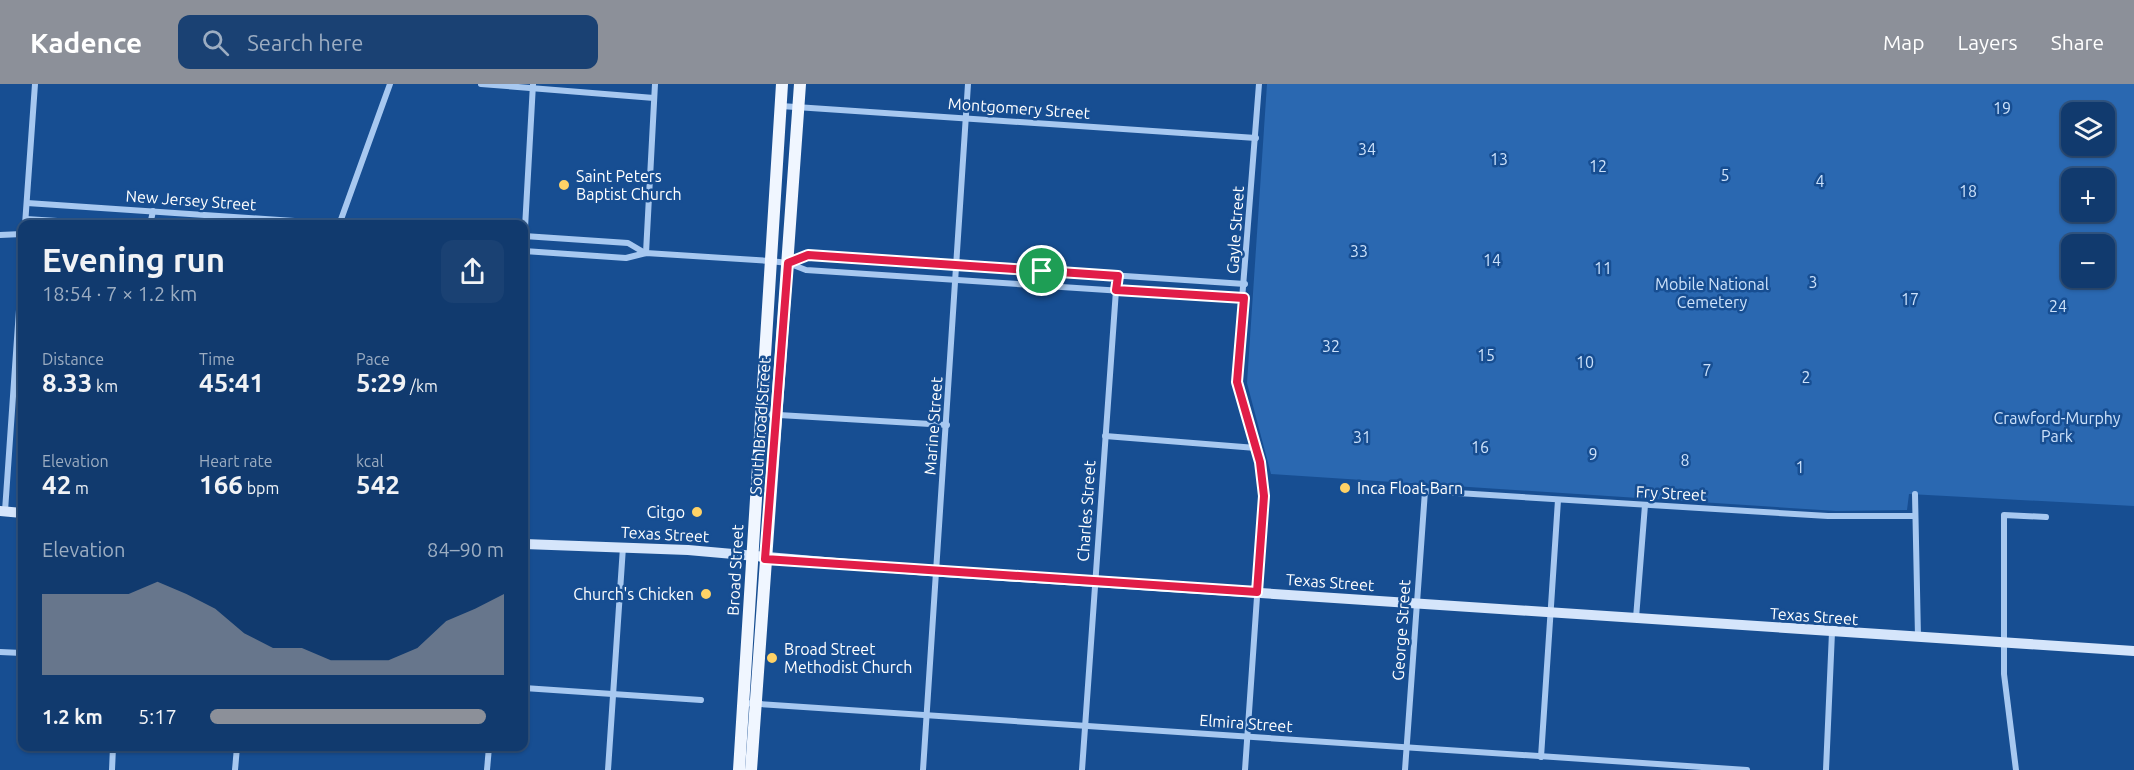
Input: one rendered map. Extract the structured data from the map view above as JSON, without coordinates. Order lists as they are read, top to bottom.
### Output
{
  "streets": {
    "main road": ["South Broad Street", "Broad Street"],
    "street": [
      "Montgomery Street",
      "New Jersey Street",
      "Gayle Street",
      "Marine Street",
      "Fry Street",
      "Charles Street",
      "Texas Street",
      "George Street",
      "Elmira Street"
    ]
  },
  "crossings": [
    ["Montgomery Street", "Gayle Street"],
    ["Montgomery Street", "South Broad Street"],
    ["Montgomery Street", "Marine Street"],
    ["Montgomery Street", "Broad Street"],
    ["Gayle Street", "Texas Street"],
    ["Gayle Street", "Elmira Street"],
    ["South Broad Street", "Texas Street"],
    ["South Broad Street", "Broad Street"],
    ["Marine Street", "Texas Street"],
    ["Marine Street", "Elmira Street"],
    ["Fry Street", "George Street"],
    ["Charles Street", "Texas Street"],
    ["Charles Street", "Elmira Street"],
    ["Texas Street", "Broad Street"],
    ["Texas Street", "George Street"],
    ["Broad Street", "Elmira Street"],
    ["George Street", "Elmira Street"]
  ],
  "parks": [
    "19",
    "34",
    "13",
    "12",
    "5",
    "4",
    "18",
    "33",
    "14",
    "11",
    "3",
    "Mobile National Cemetery",
    "17",
    "24",
    "32",
    "15",
    "10",
    "7",
    "2",
    "Crawford-Murphy Park",
    "31",
    "16",
    "9",
    "8",
    "1"
  ],
  "places": [
    "Saint Peters Baptist Church",
    "Inca Float Barn",
    "Citgo",
    "Church's Chicken",
    "Broad Street Methodist Church"
  ],
  "page": {
    "header": "Kadence",
    "search": "Search here",
    "nav": ["Map", "Layers", "Share"],
    "map_buttons": ["+", "−"],
    "heading": ["Evening run", "18:54 · 7 × 1.2 km"],
    "stats": [
      ["Distance", "8.33 km"],
      ["Time", "45:41"],
      ["Pace", "5:29 /km"],
      ["Elevation", "42 m"],
      ["Heart rate", "166 bpm"],
      ["kcal", "542"]
    ],
    "chart": ["Elevation", "84–90 m"],
    "list": [
      {
        "name": "1.2 km",
        "note": "5:17"
      }
    ]
  }
}
